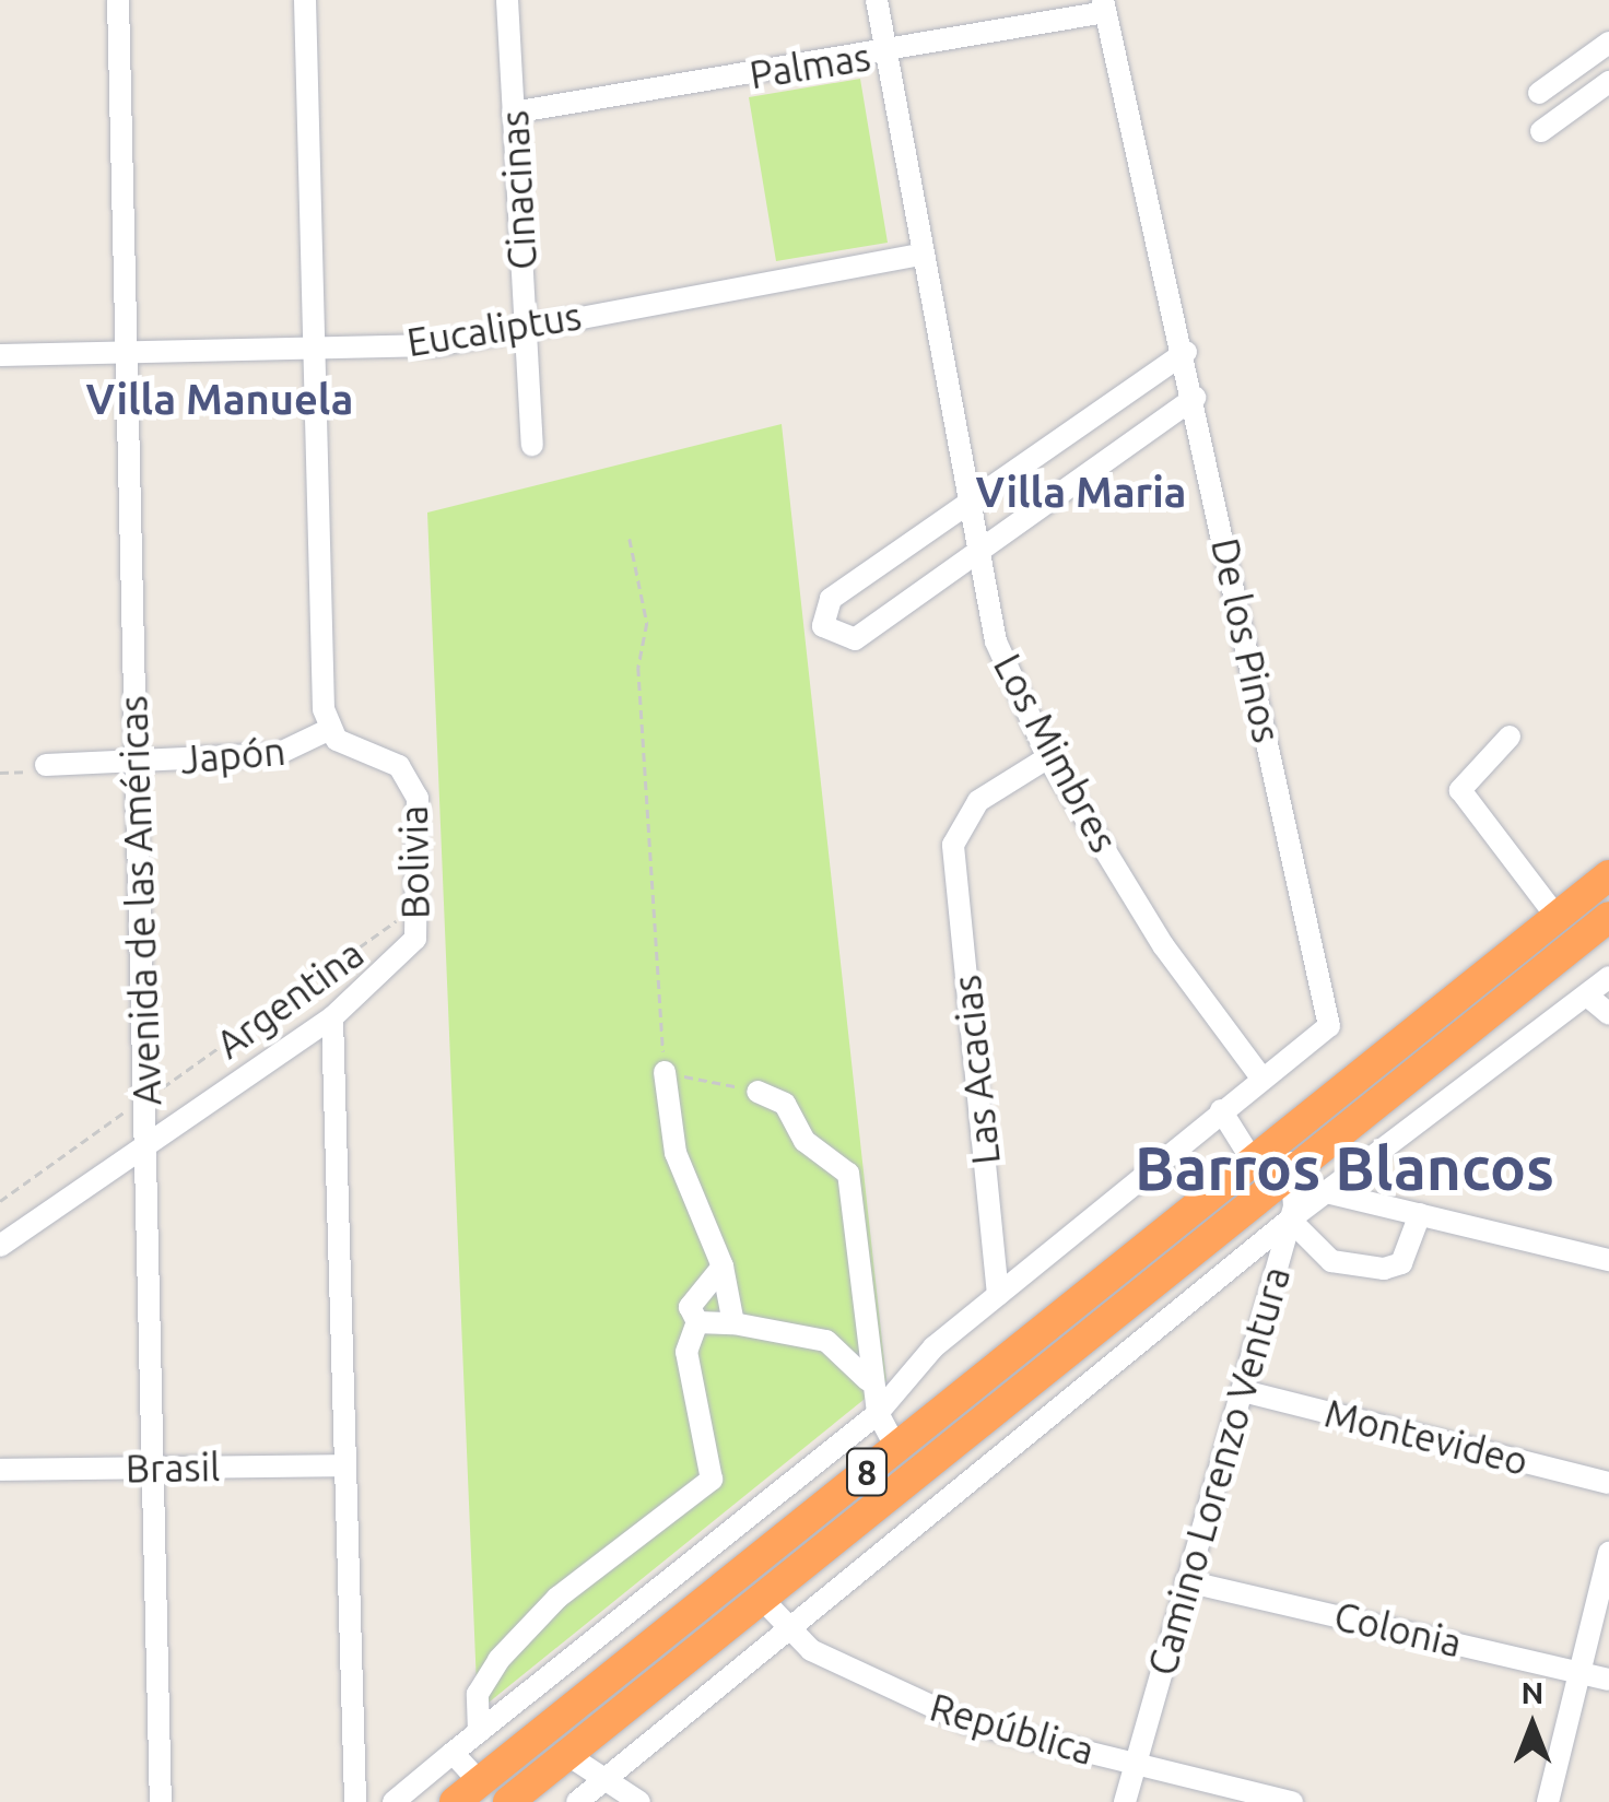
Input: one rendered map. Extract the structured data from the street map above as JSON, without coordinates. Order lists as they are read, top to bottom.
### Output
{
  "streets": {
    "highway": ["8"],
    "street": [
      "Palmas",
      "Cinacinas",
      "Eucaliptus",
      "De los Pinos",
      "Los Mimbres",
      "Japón",
      "Bolivia",
      "Avenida de las Américas",
      "Argentina",
      "Las Acacias",
      "Montevideo",
      "Brasil",
      "Camino Lorenzo Ventura",
      "Colonia",
      "República"
    ]
  },
  "crossings": [
    ["Palmas", "Cinacinas"],
    ["Palmas", "De los Pinos"],
    ["Palmas", "Los Mimbres"],
    ["Cinacinas", "Eucaliptus"],
    ["Eucaliptus", "Los Mimbres"],
    ["Eucaliptus", "Avenida de las Américas"],
    ["De los Pinos", "Los Mimbres"],
    ["Los Mimbres", "Las Acacias"],
    ["Japón", "Bolivia"],
    ["Japón", "Avenida de las Américas"],
    ["Bolivia", "Argentina"],
    ["Avenida de las Américas", "Argentina"],
    ["Avenida de las Américas", "Brasil"],
    ["Montevideo", "Camino Lorenzo Ventura"],
    ["Camino Lorenzo Ventura", "8"],
    ["Camino Lorenzo Ventura", "Colonia"],
    ["Camino Lorenzo Ventura", "República"],
    ["8", "República"]
  ],
  "districts": ["Villa Manuela", "Villa Maria", "Barros Blancos"],
  "north": "top"
}
